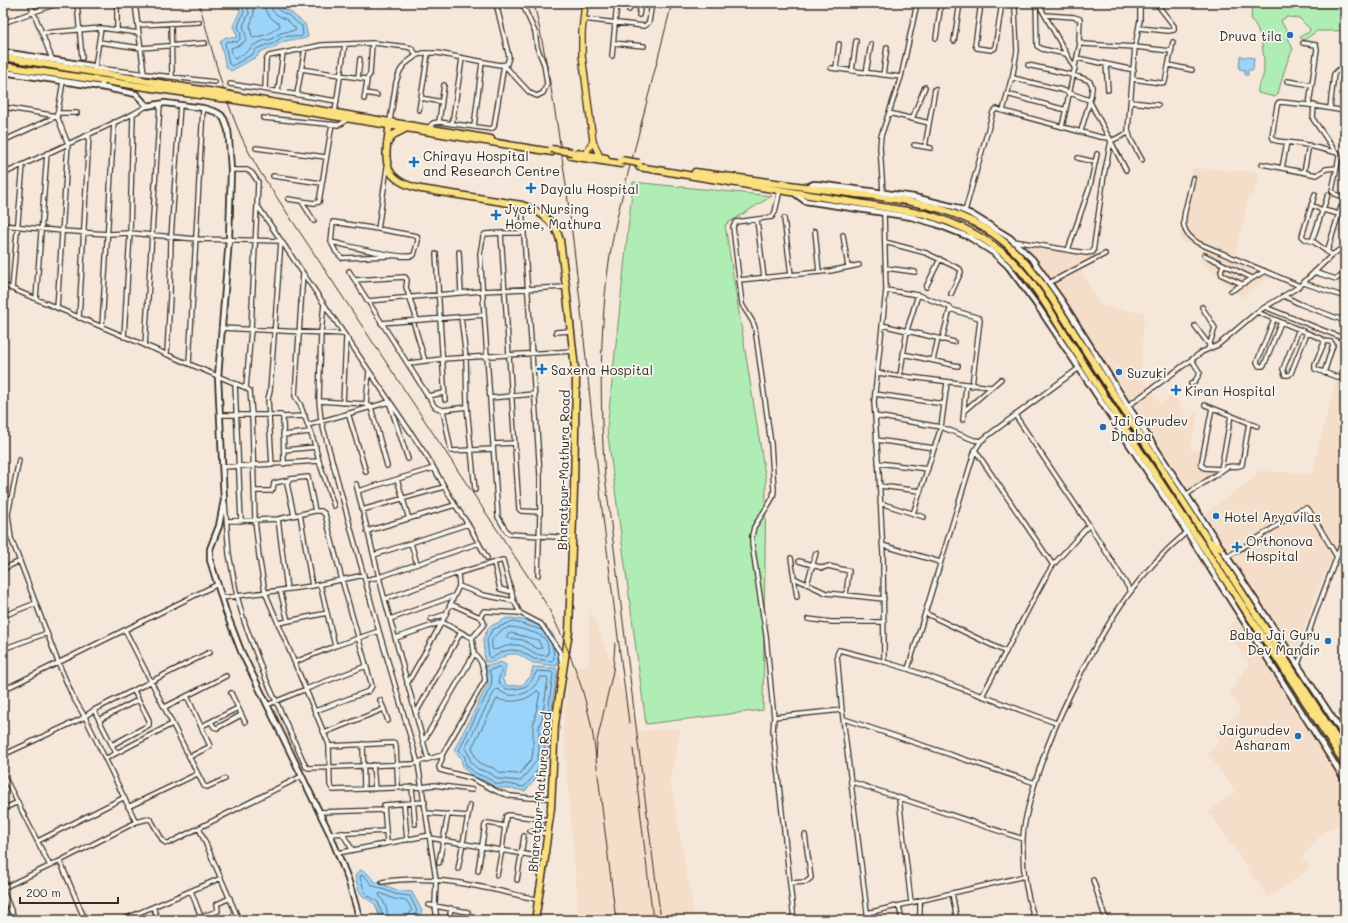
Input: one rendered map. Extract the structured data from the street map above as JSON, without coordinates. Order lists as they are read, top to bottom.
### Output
{
  "streets": {
    "highway": ["Bharatpur-Mathura Road"]
  },
  "places": {
    "other": [
      "Druva tila",
      "Suzuki",
      "Jai Gurudev Dhaba",
      "Hotel Aryavilas",
      "Baba Jai Guru Dev Mandir",
      "Jaigurudev Asharam"
    ],
    "health": [
      "Chirayu Hospital and Research Centre",
      "Dayalu Hospital",
      "Jyoti Nursing Home, Mathura",
      "Saxena Hospital",
      "Kiran Hospital",
      "Orthonova Hospital"
    ]
  },
  "scale_bar": "200 m"
}
